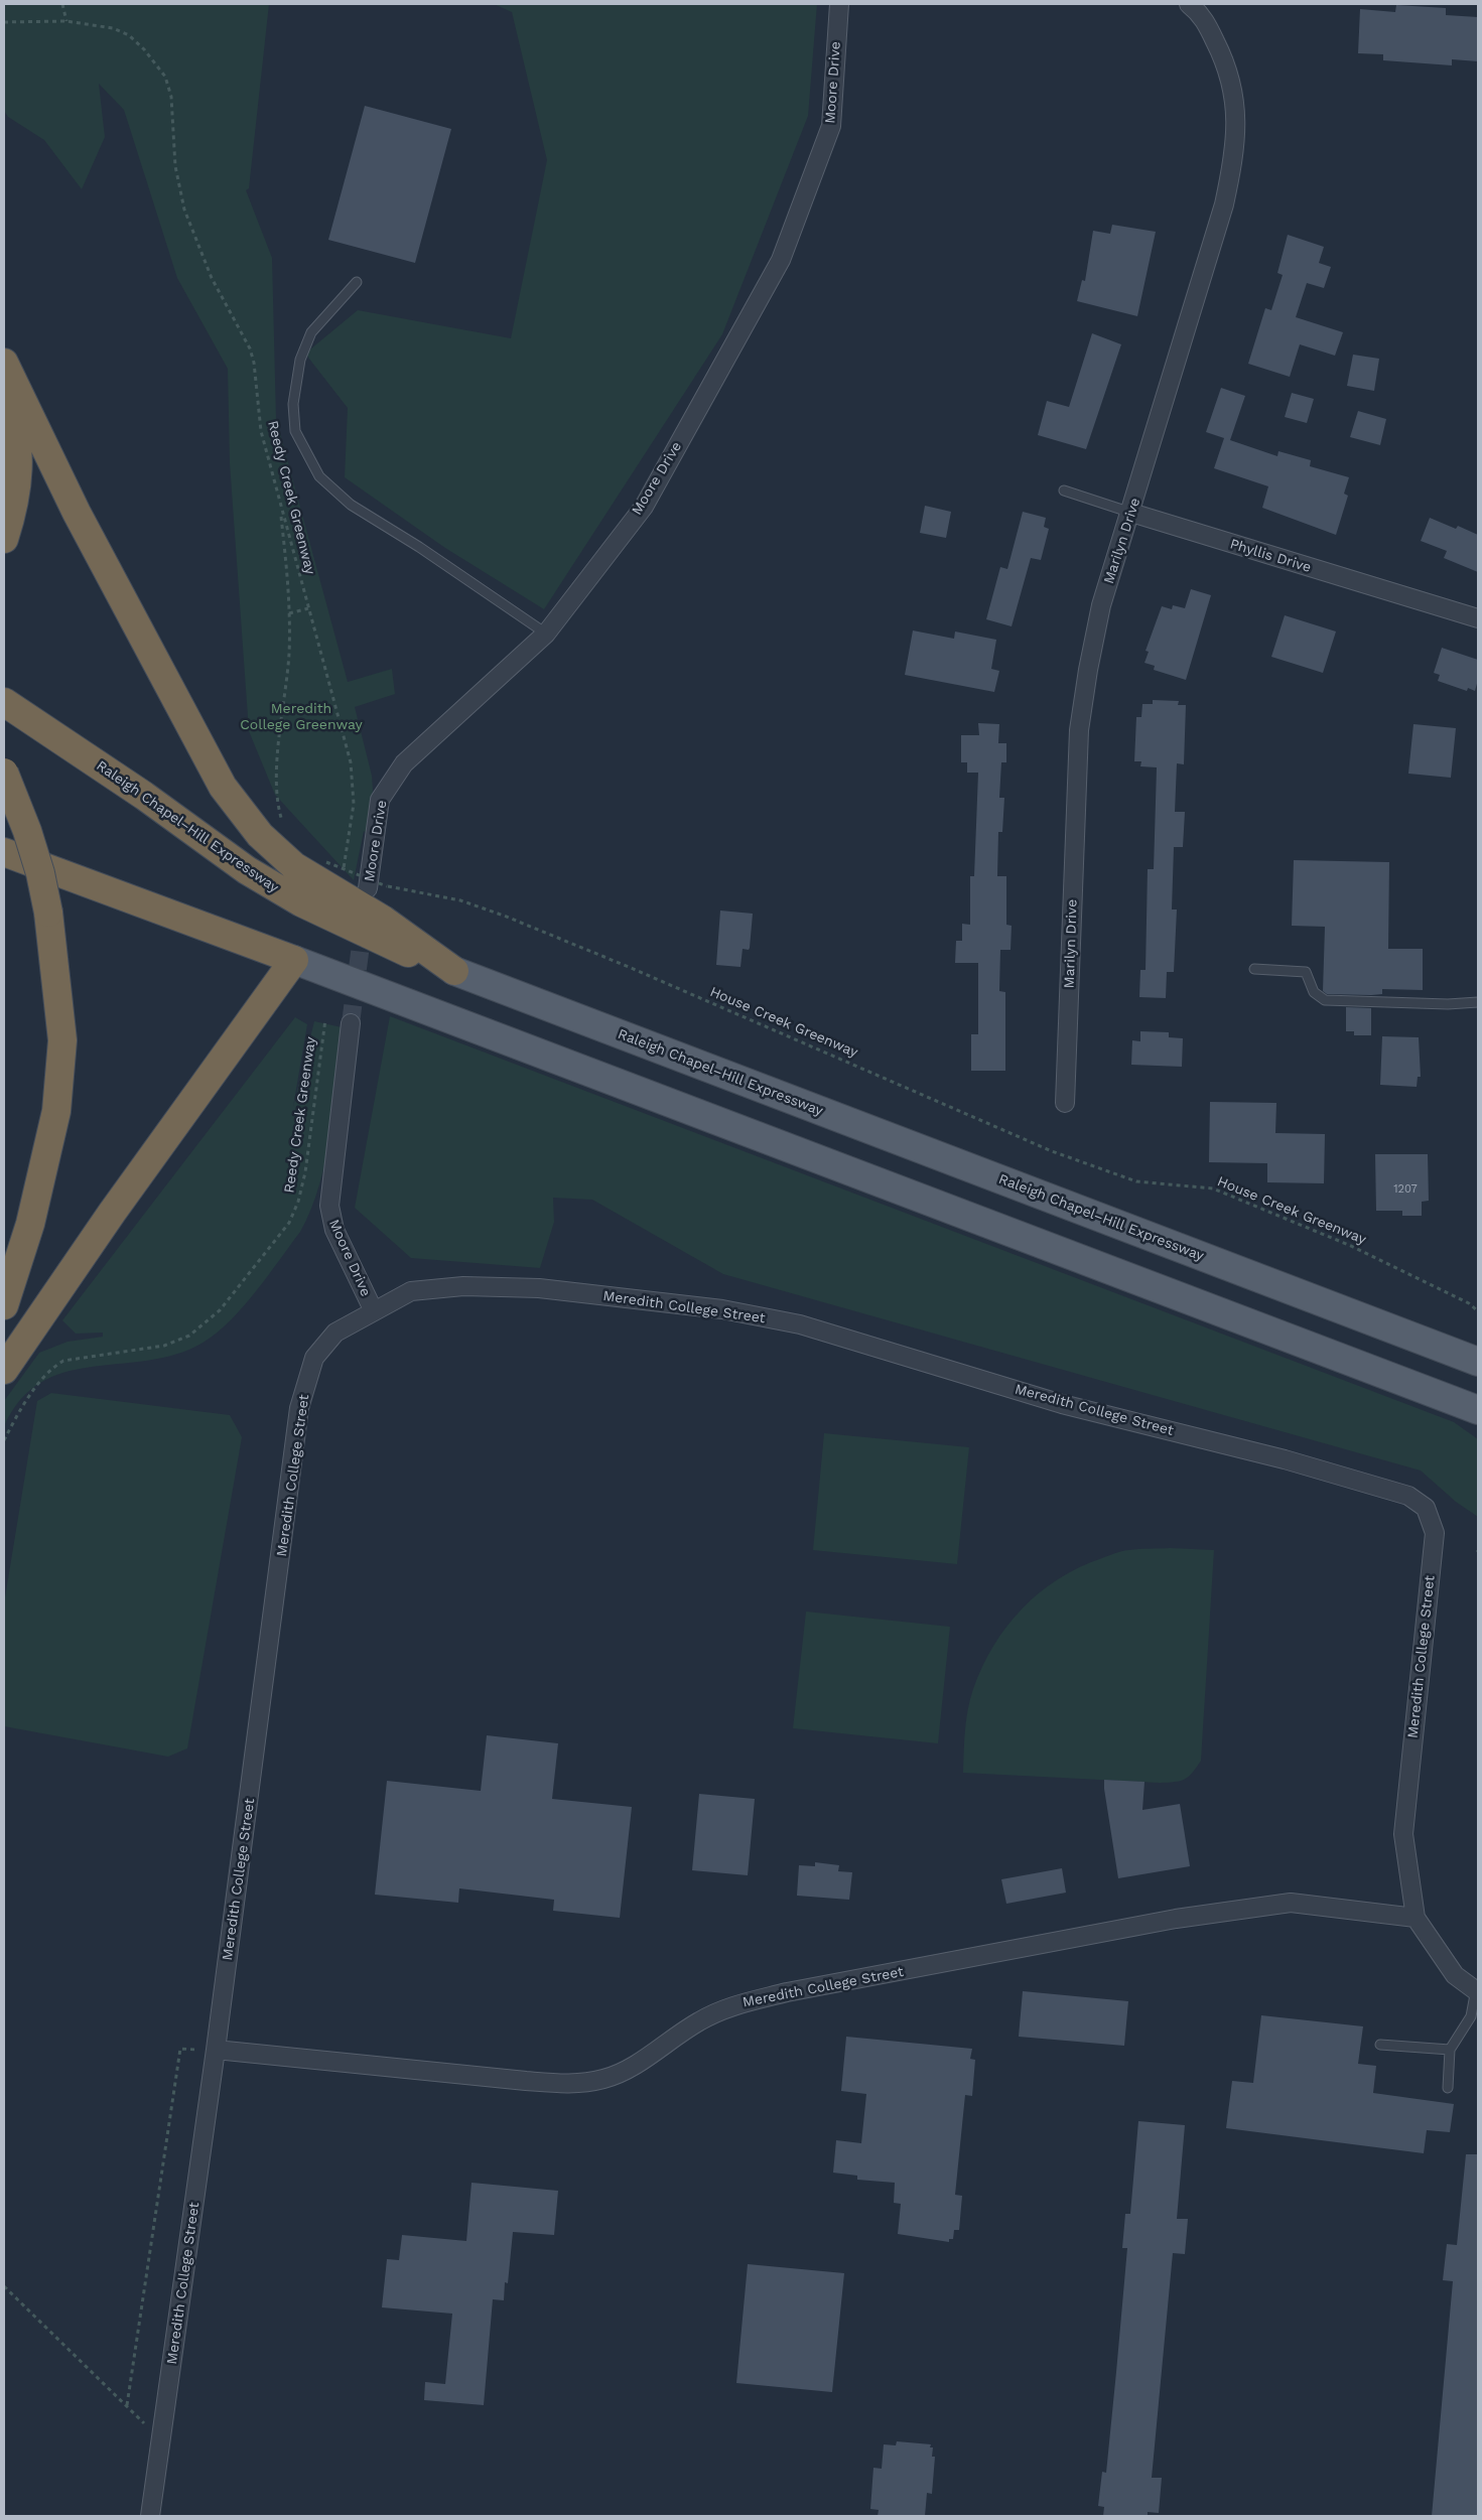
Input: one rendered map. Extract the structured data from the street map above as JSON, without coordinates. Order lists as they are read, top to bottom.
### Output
{
  "streets": {
    "highway": ["Raleigh Chapel–Hill Expressway"],
    "street": [
      "Moore Drive",
      "Marilyn Drive",
      "Phyllis Drive",
      "Meredith College Street"
    ],
    "path": ["Reedy Creek Greenway", "House Creek Greenway"]
  },
  "crossings": [
    ["Moore Drive", "Meredith College Street"],
    ["Marilyn Drive", "Phyllis Drive"]
  ],
  "parks": ["Meredith College Greenway"],
  "house_numbers": ["1207"]
}
